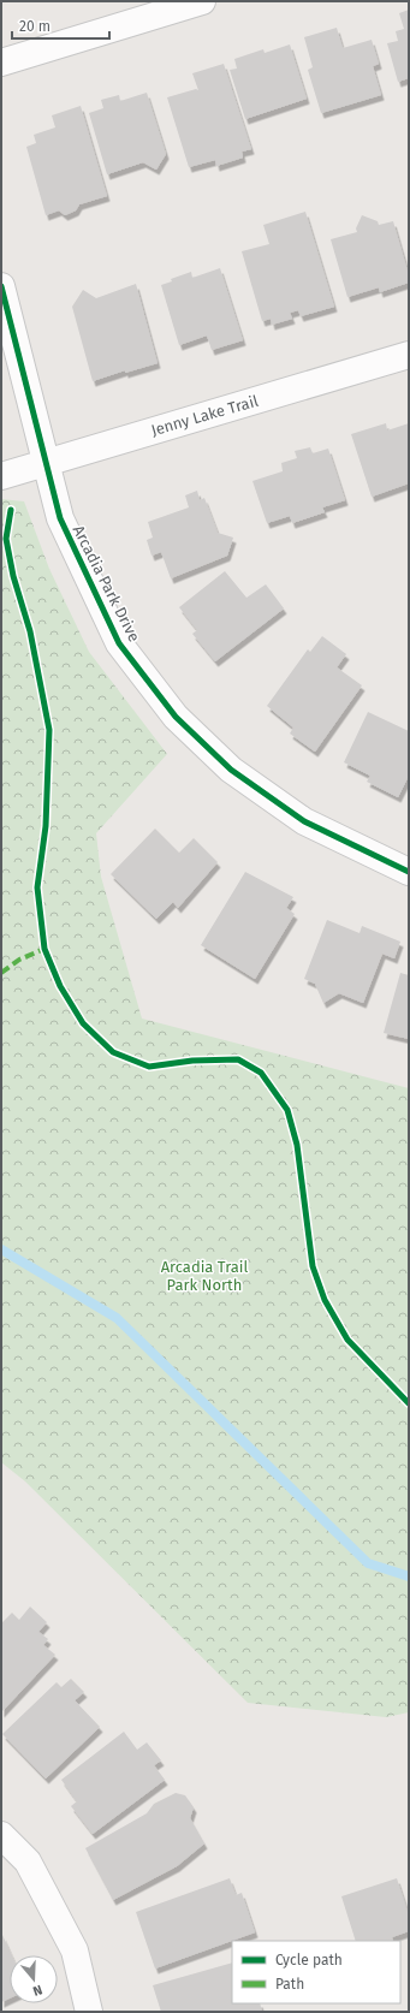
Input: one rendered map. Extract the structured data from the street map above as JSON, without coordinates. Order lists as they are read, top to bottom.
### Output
{
  "streets": {
    "street": ["Jenny Lake Trail", "Arcadia Park Drive"]
  },
  "crossings": [
    ["Jenny Lake Trail", "Arcadia Park Drive"]
  ],
  "parks": ["Arcadia Trail Park North"],
  "legend": ["Cycle path", "Path"],
  "scale_bar": "20 m",
  "north": "bottom"
}
